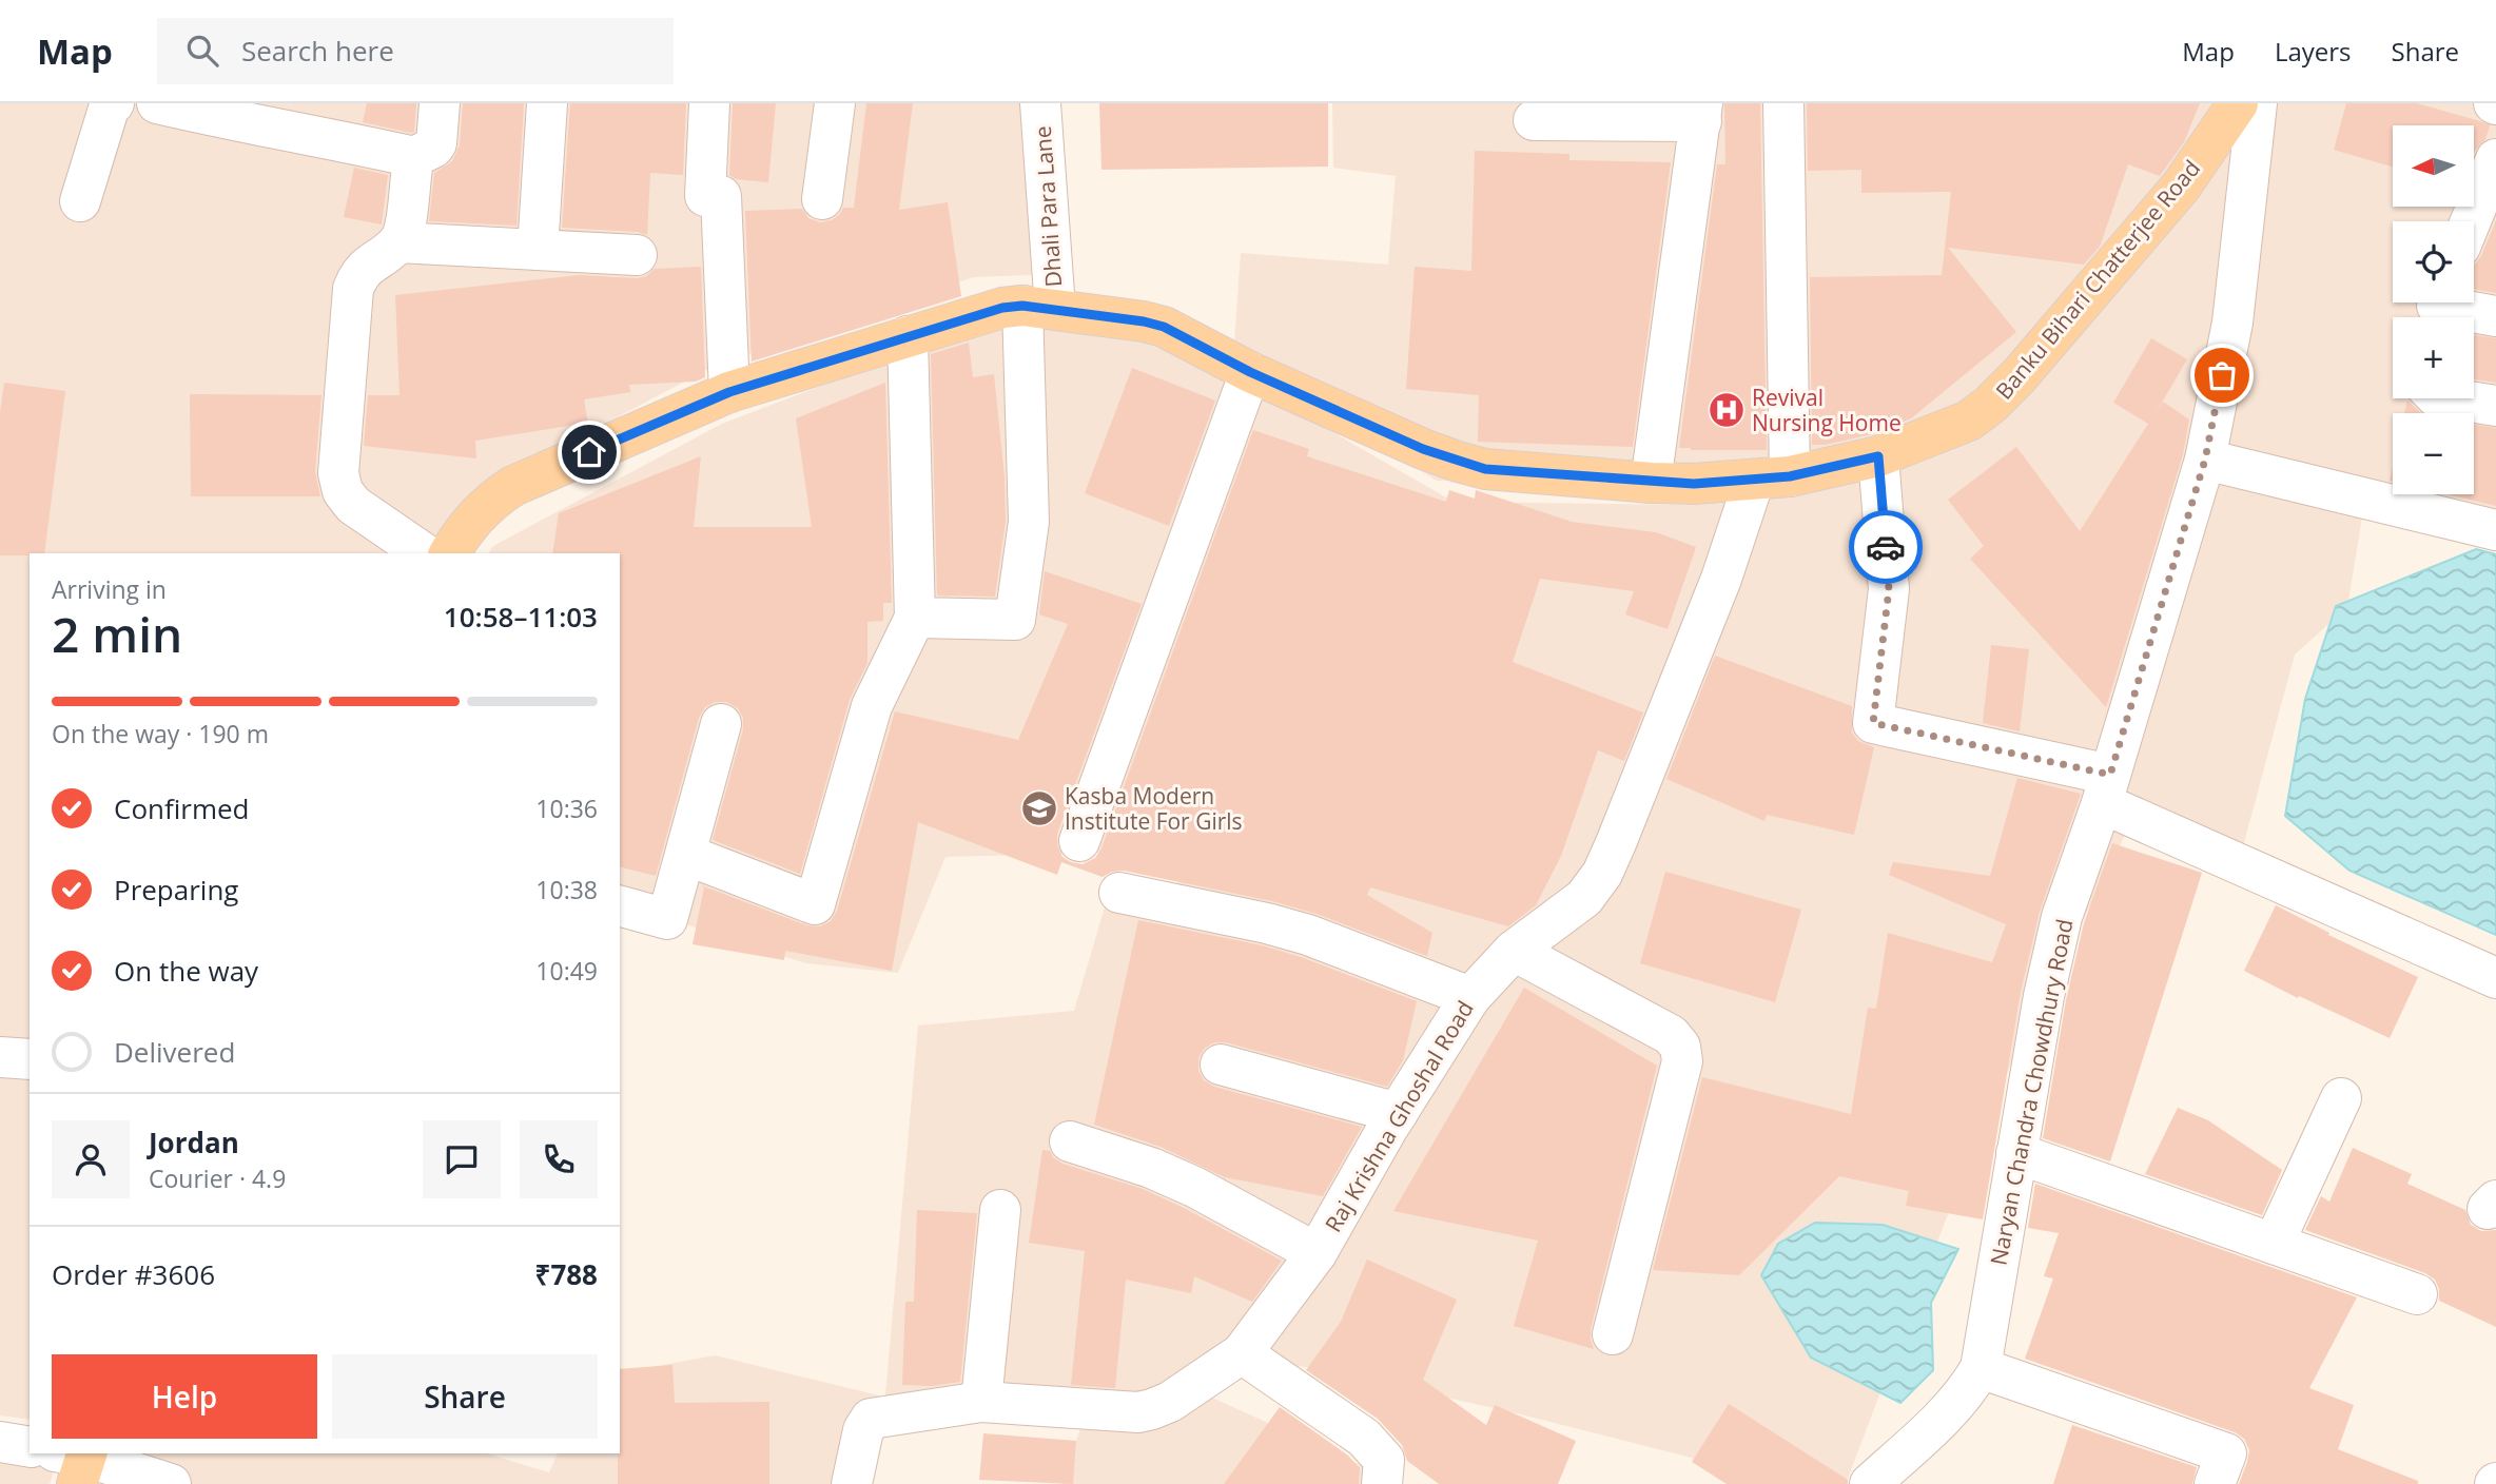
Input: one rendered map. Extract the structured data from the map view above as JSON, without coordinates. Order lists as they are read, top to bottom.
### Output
{
  "streets": {
    "main road": ["Banku Bihari Chatterjee Road"],
    "street": ["Dhali Para Lane", "Naryan Chandra Chowdhury Road", "Raj Krishna Ghoshal Road"]
  },
  "crossings": [
    ["Dhali Para Lane", "Banku Bihari Chatterjee Road"],
    ["Banku Bihari Chatterjee Road", "Raj Krishna Ghoshal Road"]
  ],
  "places": {
    "hospital": ["Revival Nursing Home"],
    "school or university": ["Kasba Modern Institute For Girls"]
  },
  "north": "left",
  "page": {
    "header": "Map",
    "search": "Search here",
    "nav": ["Map", "Layers", "Share"],
    "map_buttons": ["+", "−"],
    "heading": ["2 min", "Arriving in", "10:58–11:03"],
    "panel": [
      "Jordan",
      "Courier · 4.9",
      "Order #3606",
      "₹788"
    ],
    "bar": "On the way · 190 m",
    "list": [
      ["Confirmed", "10:36"],
      ["Preparing", "10:38"],
      ["On the way", "10:49"],
      "Delivered"
    ],
    "buttons": ["Help", "Share"]
  }
}
